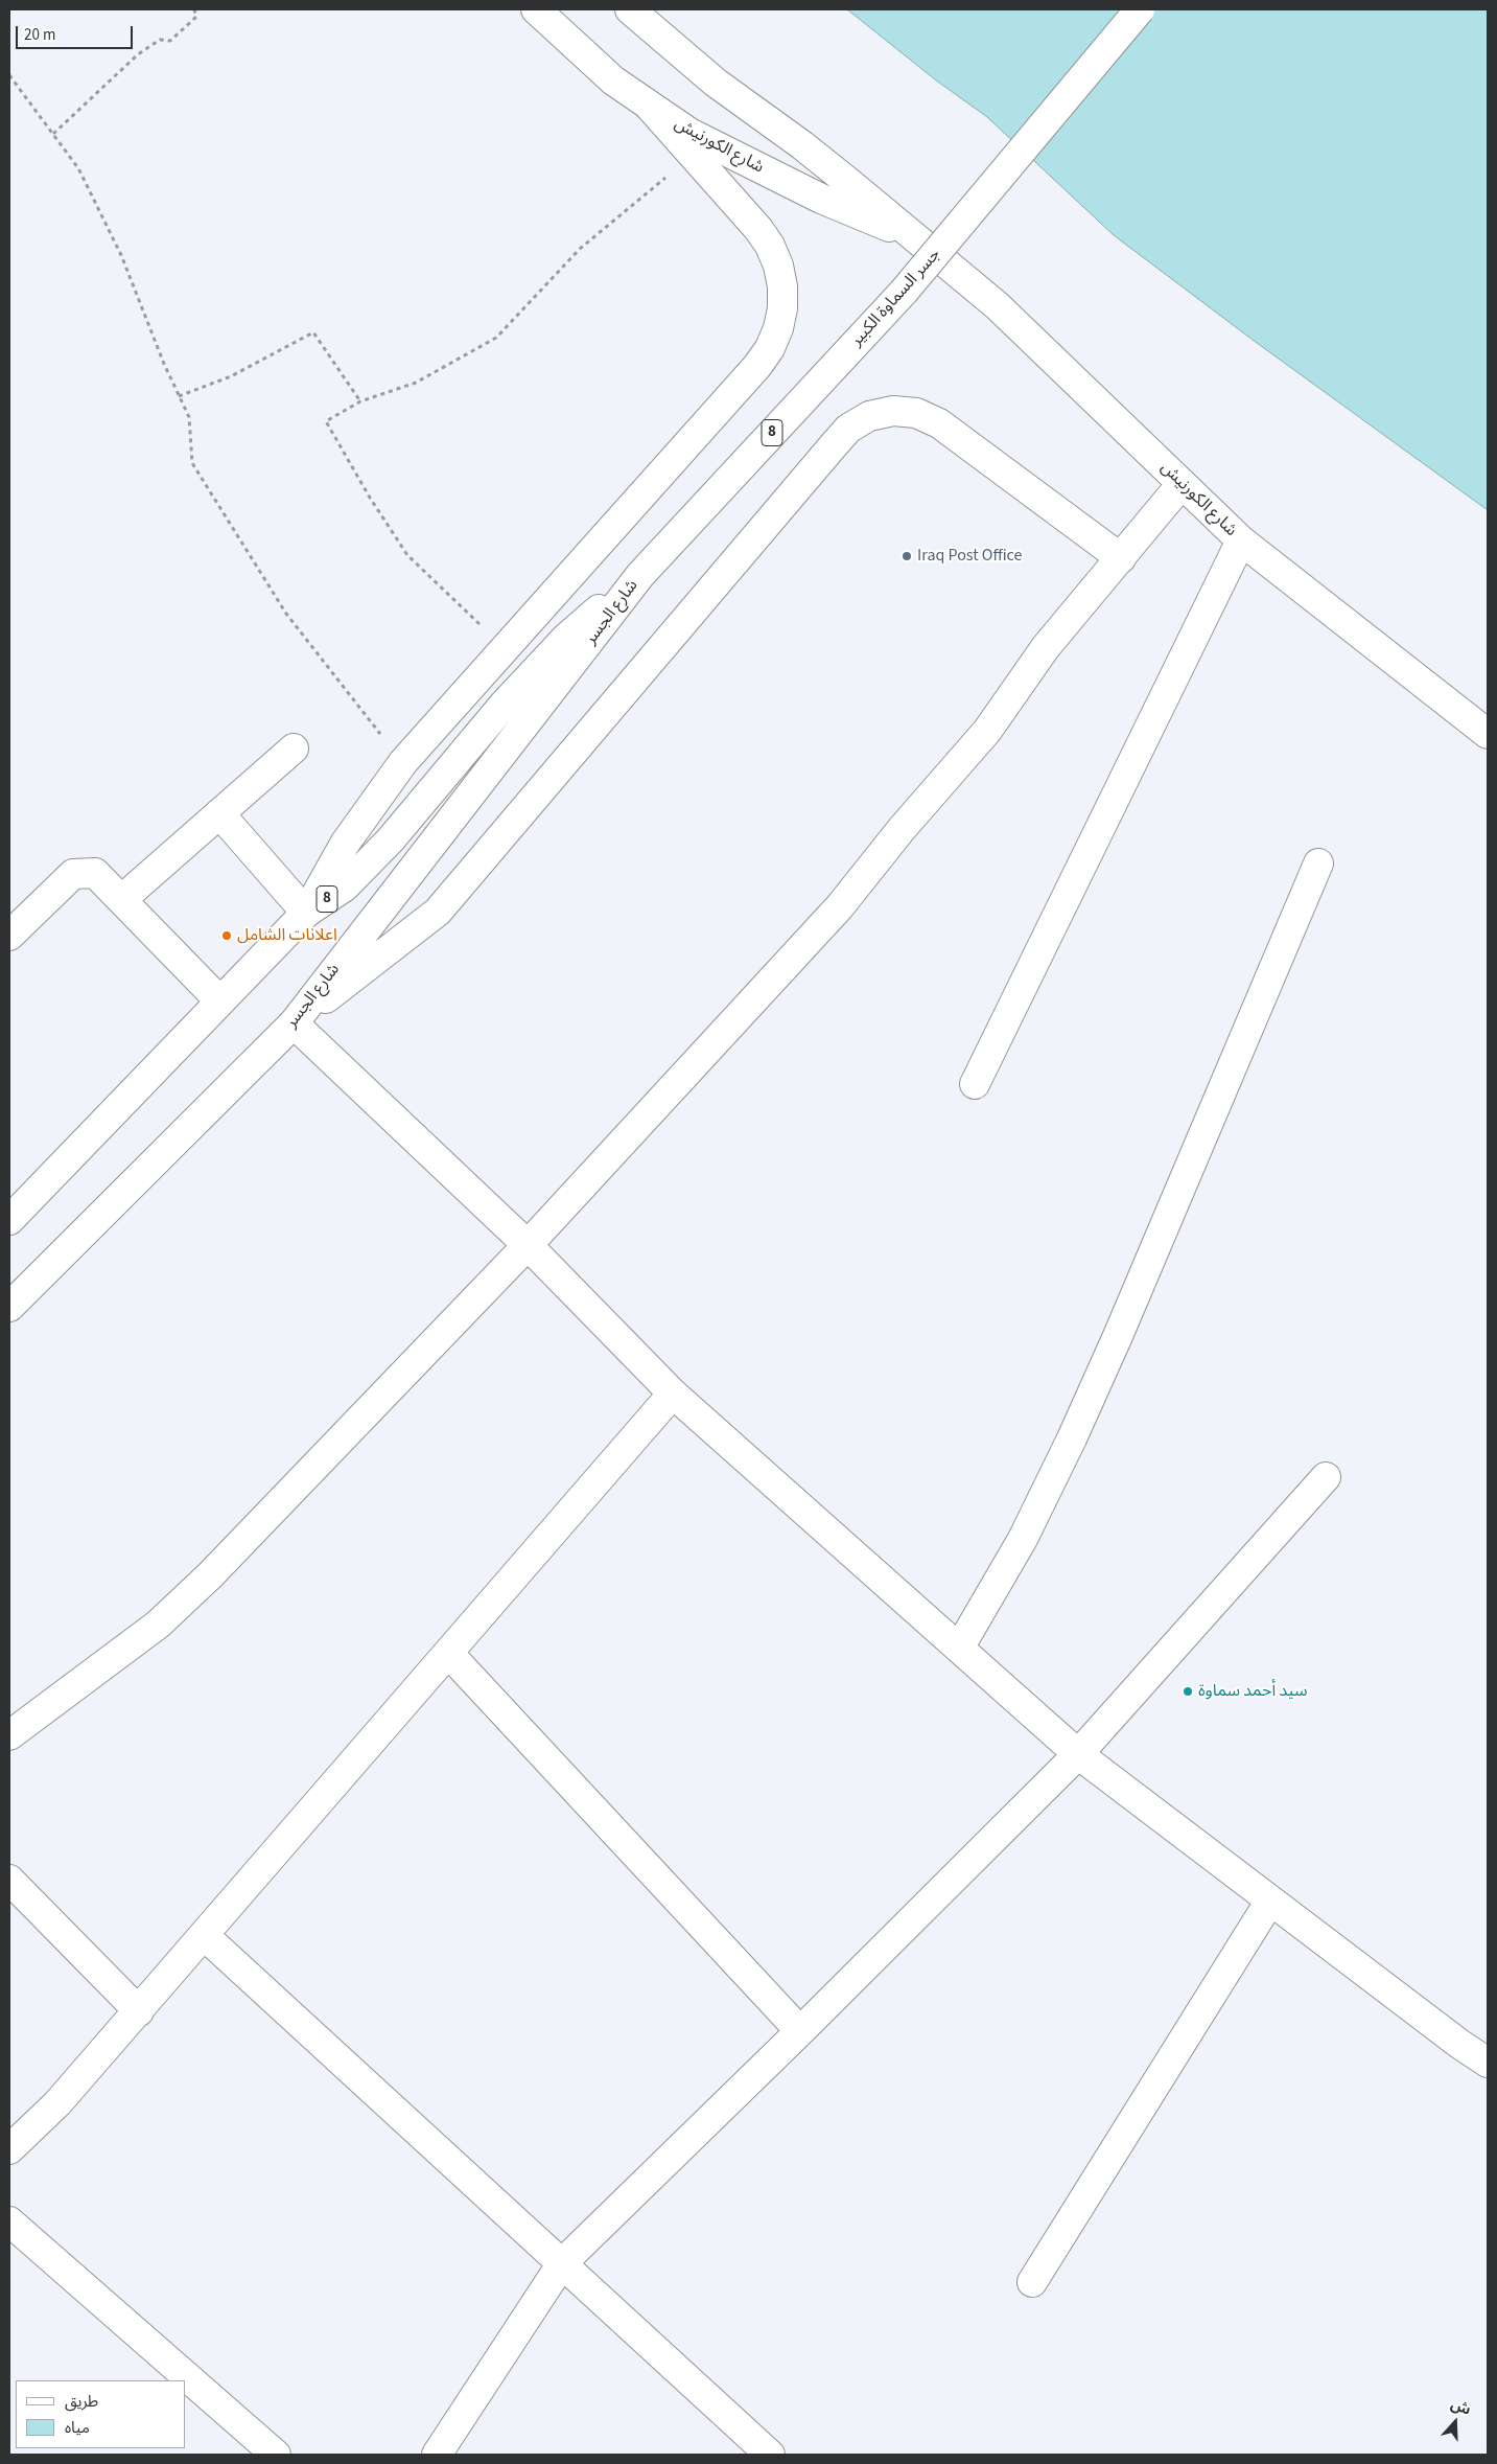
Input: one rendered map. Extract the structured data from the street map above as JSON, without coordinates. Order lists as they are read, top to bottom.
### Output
{
  "streets": {
    "main road": [
      "شارع الكورنيش",
      "جسر السماوة الكبير",
      "8",
      "شارع الجسر"
    ]
  },
  "crossings": [
    ["جسر السماوة الكبير", "شارع الجسر"]
  ],
  "places": ["Iraq Post Office", "اعلانات الشامل", "سيد أحمد سماوة"],
  "legend": ["طريق", "مياه"],
  "scale_bar": "20 m",
  "north": "top"
}
